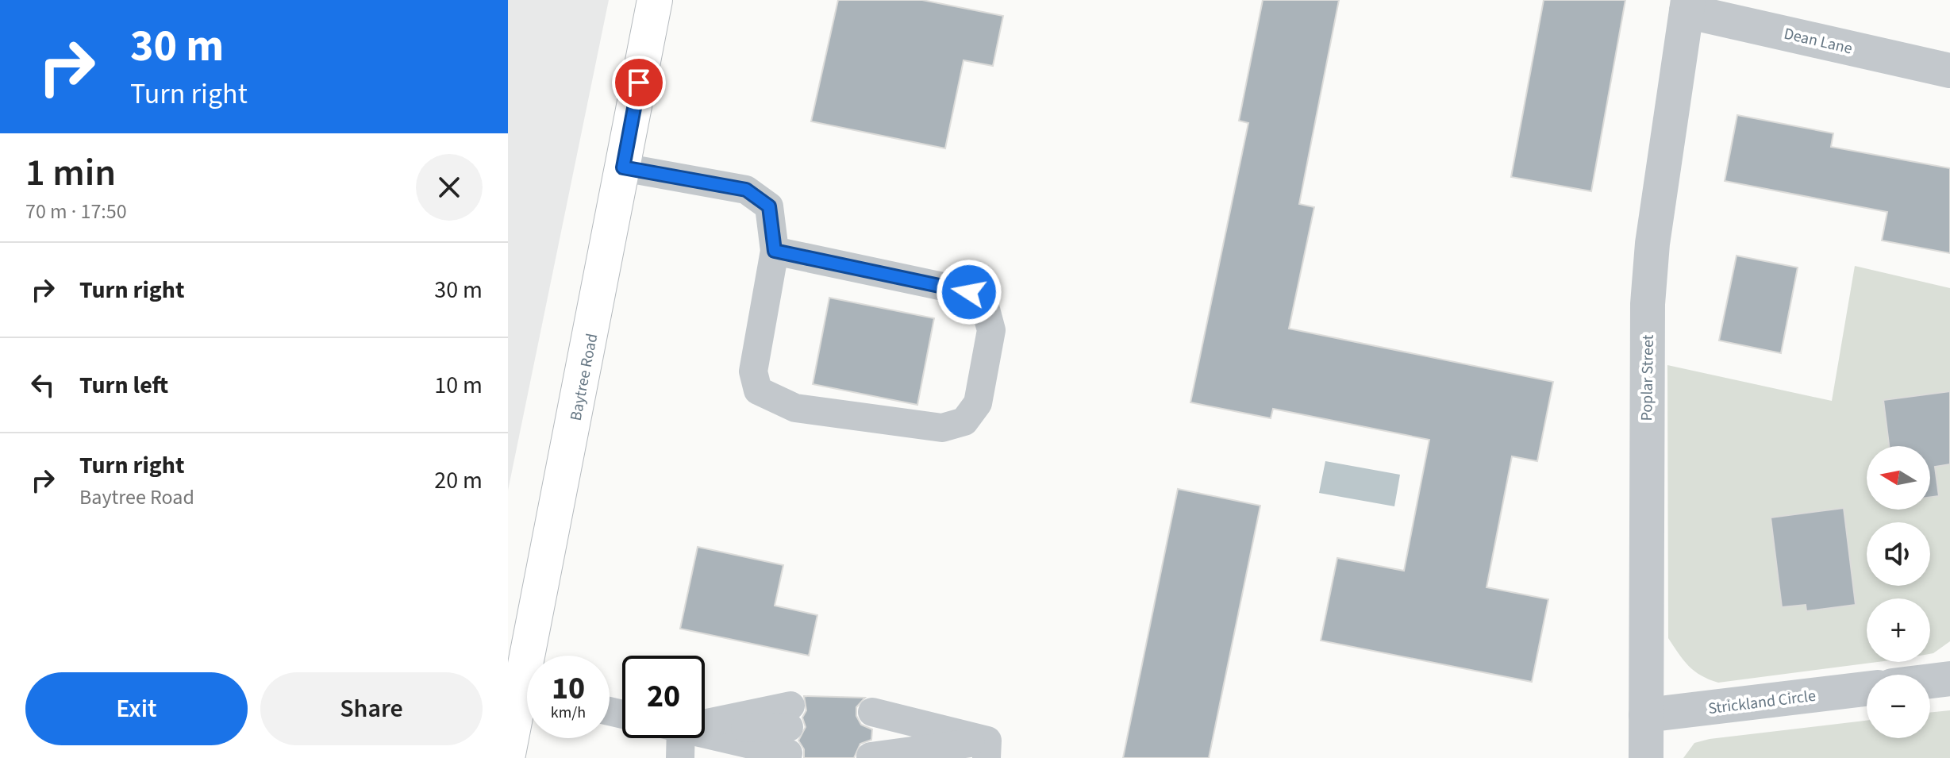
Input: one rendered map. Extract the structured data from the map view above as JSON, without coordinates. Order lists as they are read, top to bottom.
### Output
{
  "streets": {
    "main road": ["Baytree Road"],
    "street": ["Dean Lane", "Poplar Street", "Strickland Circle"]
  },
  "crossings": [
    ["Dean Lane", "Poplar Street"],
    ["Poplar Street", "Strickland Circle"]
  ],
  "north": "left",
  "page": {
    "turn": ["30 m", "Turn right"],
    "heading": ["1 min", "70 m · 17:50"],
    "list": [
      {
        "name": "Turn right",
        "value": "30 m"
      },
      {
        "name": "Turn left",
        "value": "10 m"
      },
      {
        "name": "Turn right",
        "note": "Baytree Road",
        "value": "20 m"
      }
    ],
    "map_buttons": ["+", "−"],
    "speed": "10 km/h",
    "limit": "20",
    "buttons": ["Exit", "Share"]
  }
}
